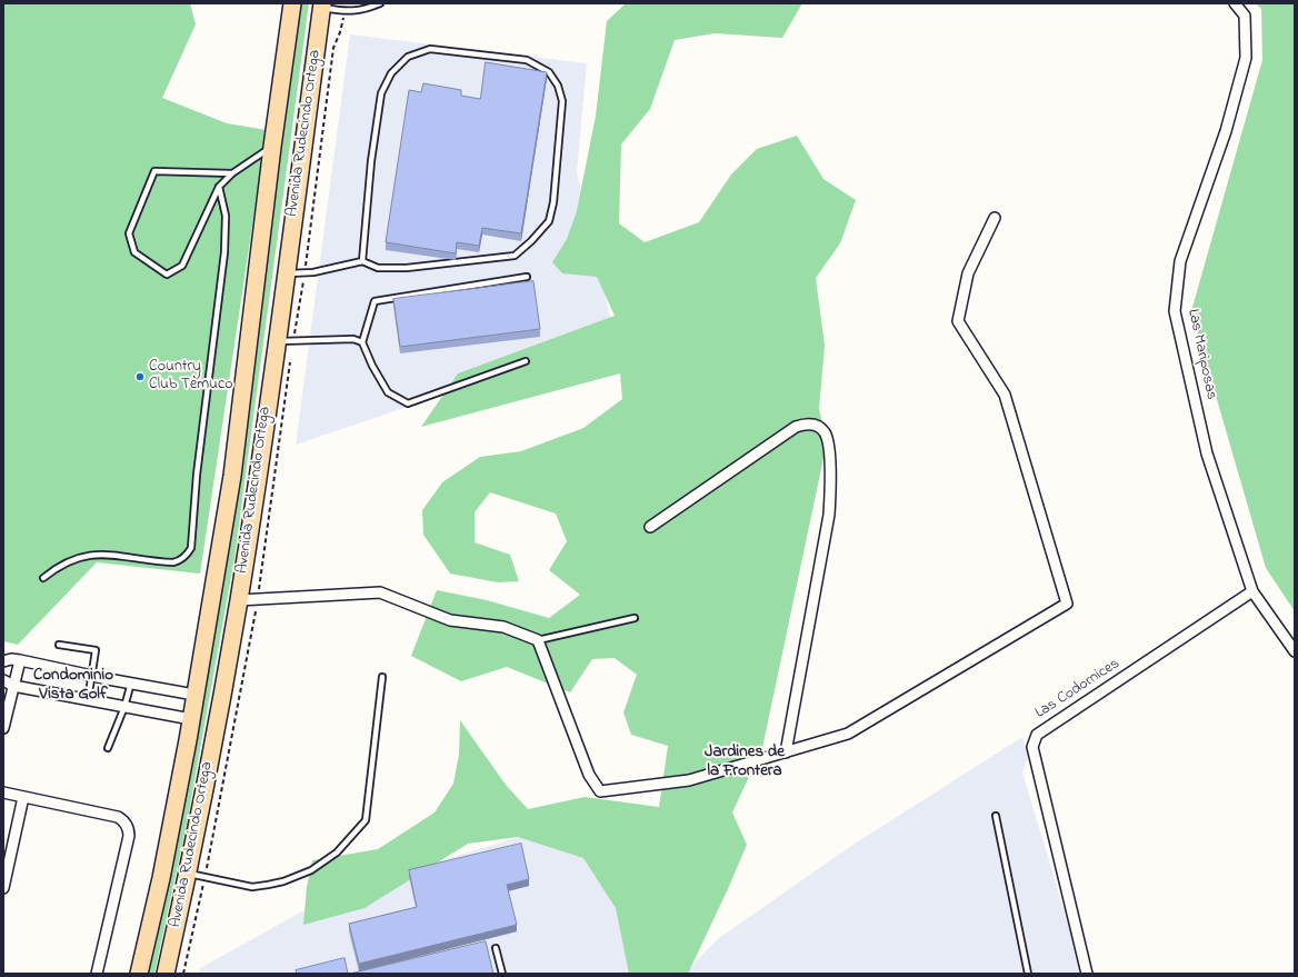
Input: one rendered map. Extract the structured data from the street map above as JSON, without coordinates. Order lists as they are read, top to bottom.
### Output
{
  "streets": {
    "main road": ["Avenida Rudecindo Ortega"],
    "street": ["Las Mariposas", "Las Codornices"]
  },
  "crossings": [
    ["Las Mariposas", "Las Codornices"]
  ],
  "districts": ["Condominio Vista Golf", "Jardines de la Frontera"],
  "places": ["Country Club Temuco"]
}
